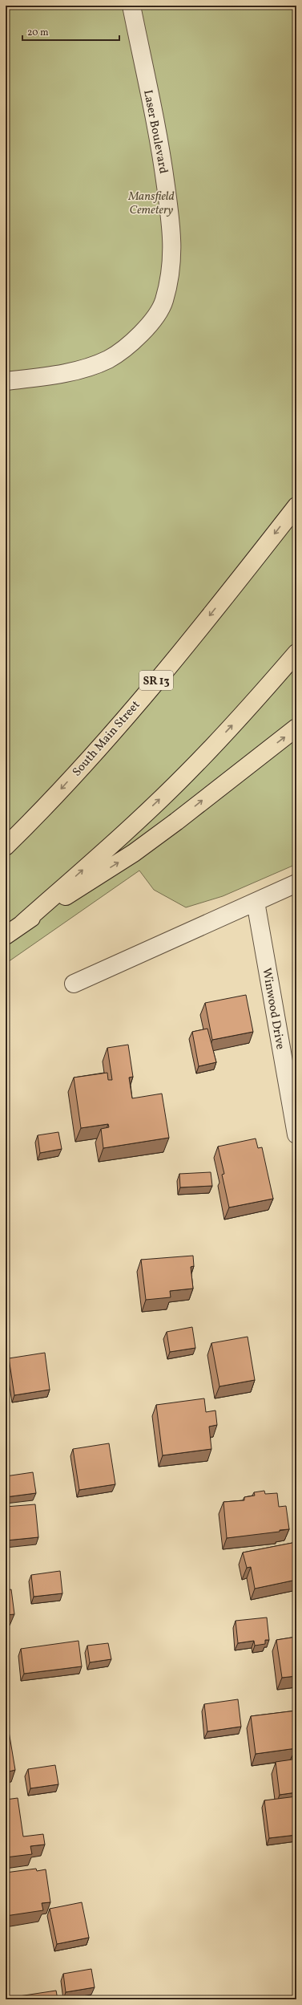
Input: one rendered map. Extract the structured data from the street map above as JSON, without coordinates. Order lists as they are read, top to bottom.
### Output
{
  "streets": {
    "highway": ["SR 13", "South Main Street"],
    "street": ["Laser Boulevard", "Winwood Drive"]
  },
  "parks": ["Mansfield Cemetery"],
  "scale_bar": "20 m"
}
